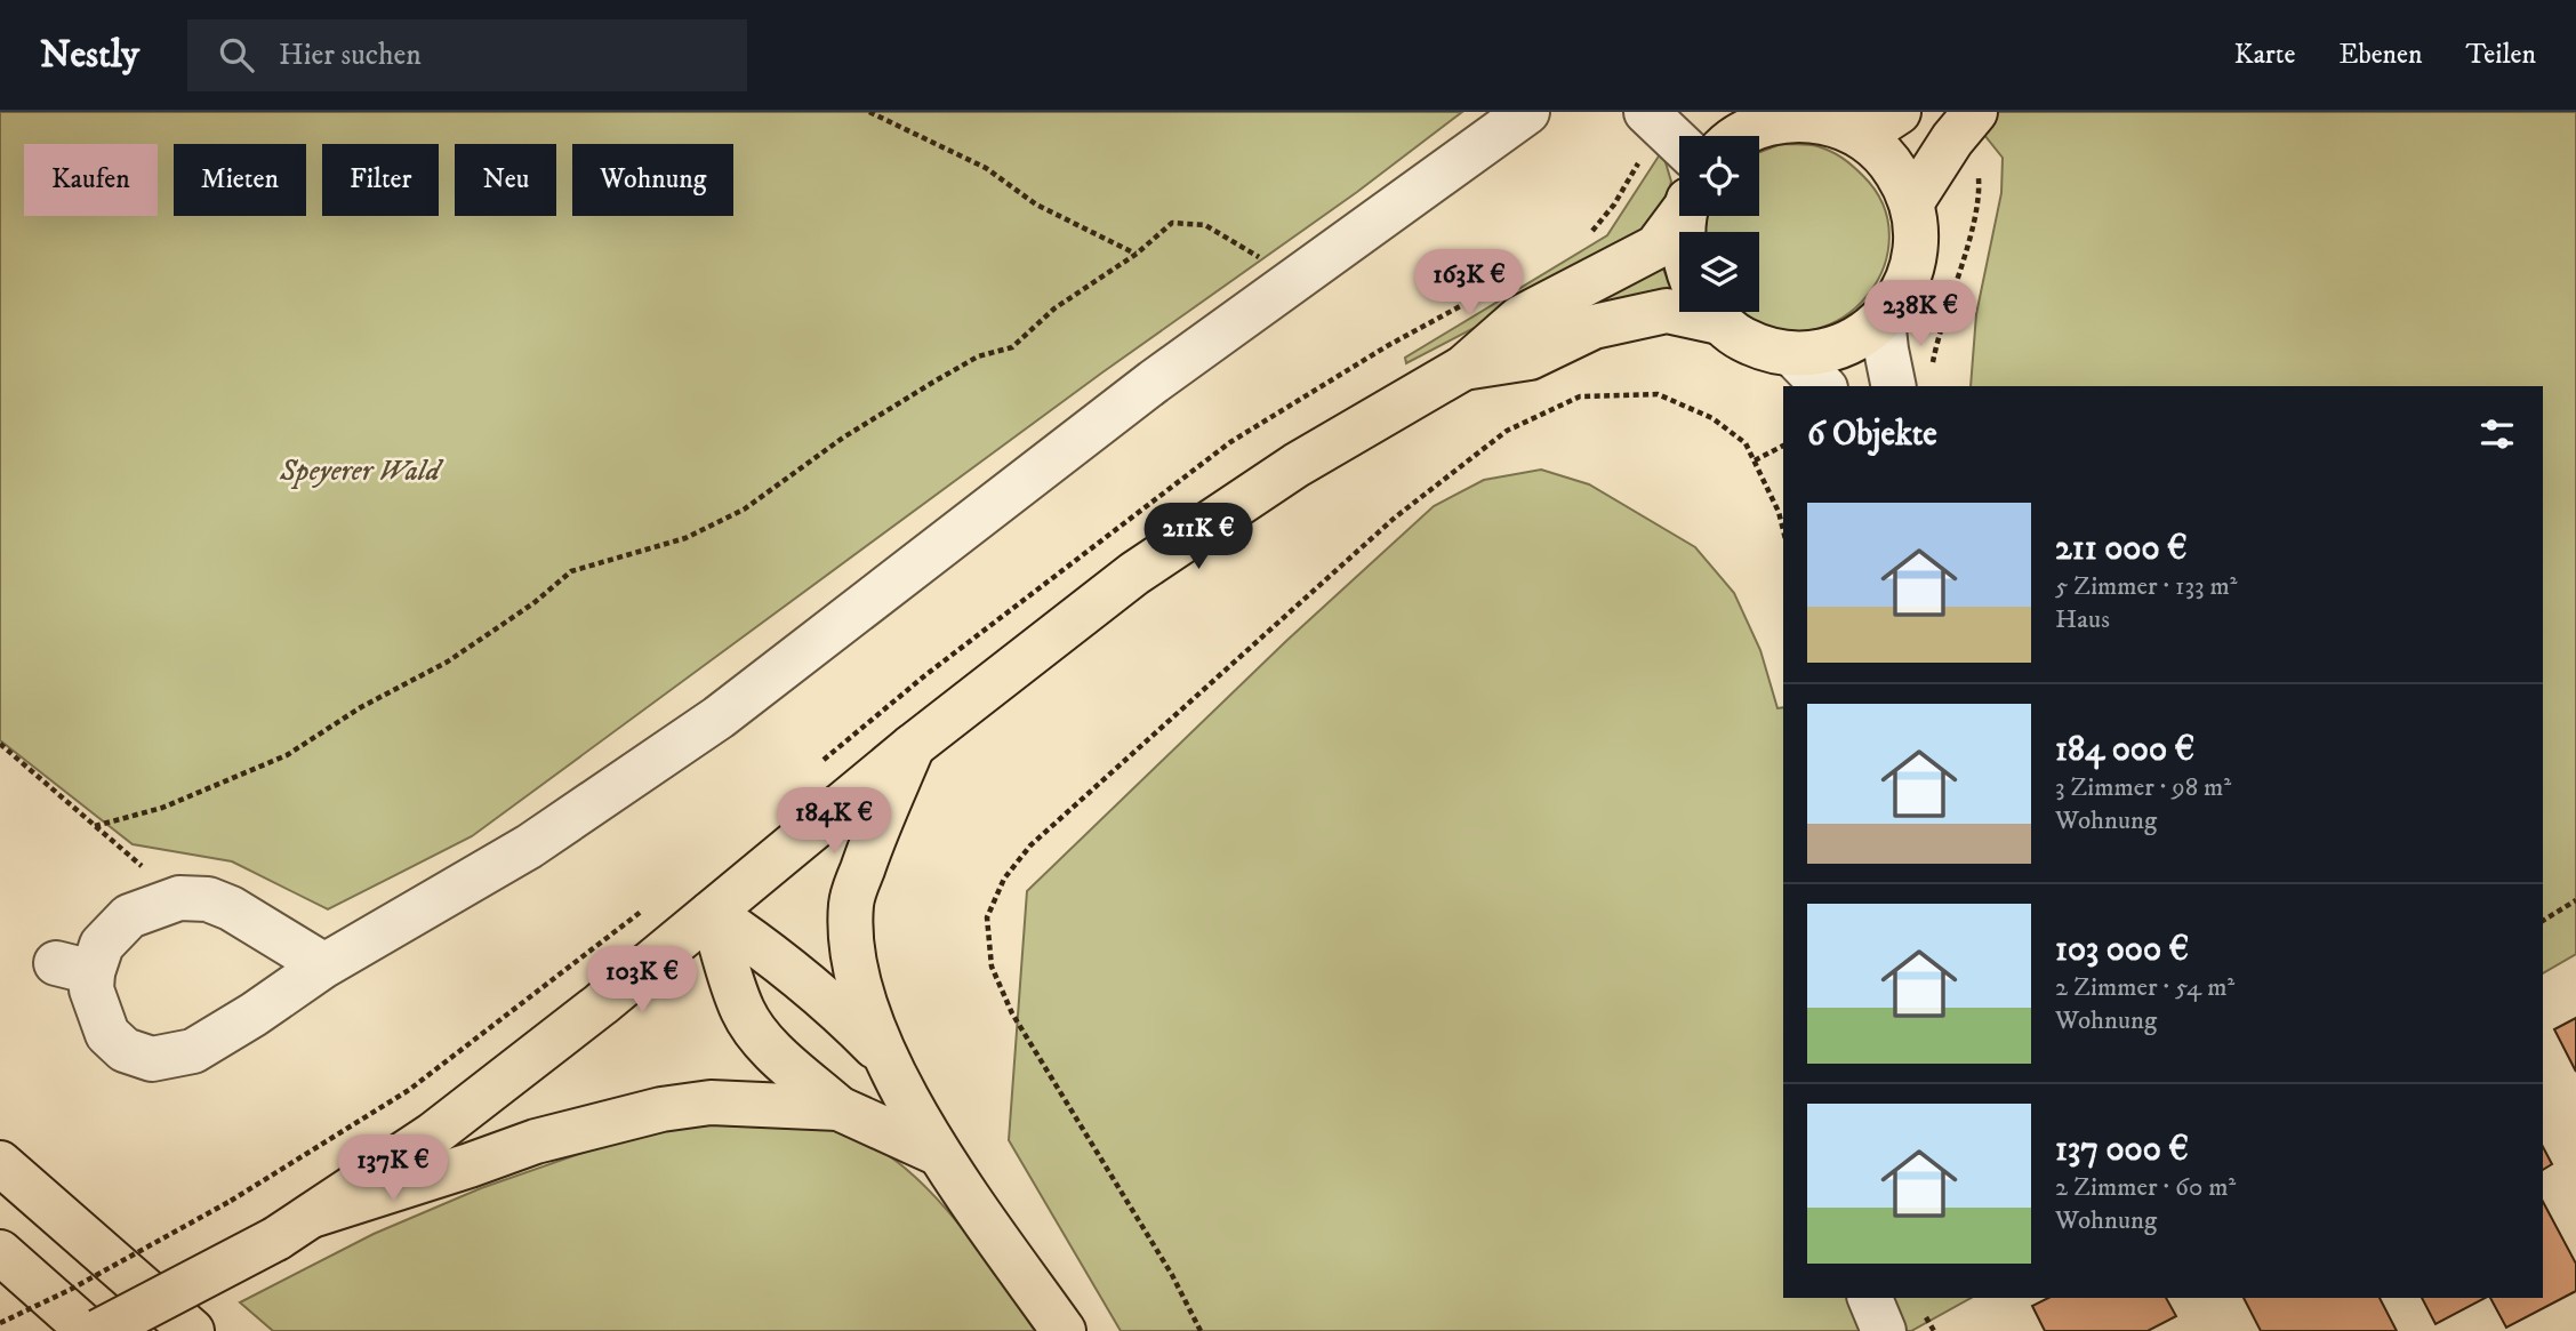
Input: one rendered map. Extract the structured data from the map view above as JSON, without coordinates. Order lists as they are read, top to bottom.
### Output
{
  "parks": ["Speyerer Wald"],
  "page": {
    "header": "Nestly",
    "search": "Hier suchen",
    "nav": ["Karte", "Ebenen", "Teilen"],
    "chip": [
      "Kaufen",
      "Mieten",
      "Filter",
      "Neu",
      "Wohnung"
    ],
    "price": [
      "163K €",
      "238K €",
      "211K €",
      "184K €",
      "103K €",
      "137K €"
    ],
    "heading": "6 Objekte",
    "list": [
      {
        "name": "211 000 €",
        "note": "5 Zimmer · 133 m² · Haus"
      },
      {
        "name": "184 000 €",
        "note": "3 Zimmer · 98 m² · Wohnung"
      },
      {
        "name": "103 000 €",
        "note": "2 Zimmer · 54 m² · Wohnung"
      },
      {
        "name": "137 000 €",
        "note": "2 Zimmer · 60 m² · Wohnung"
      }
    ]
  }
}
